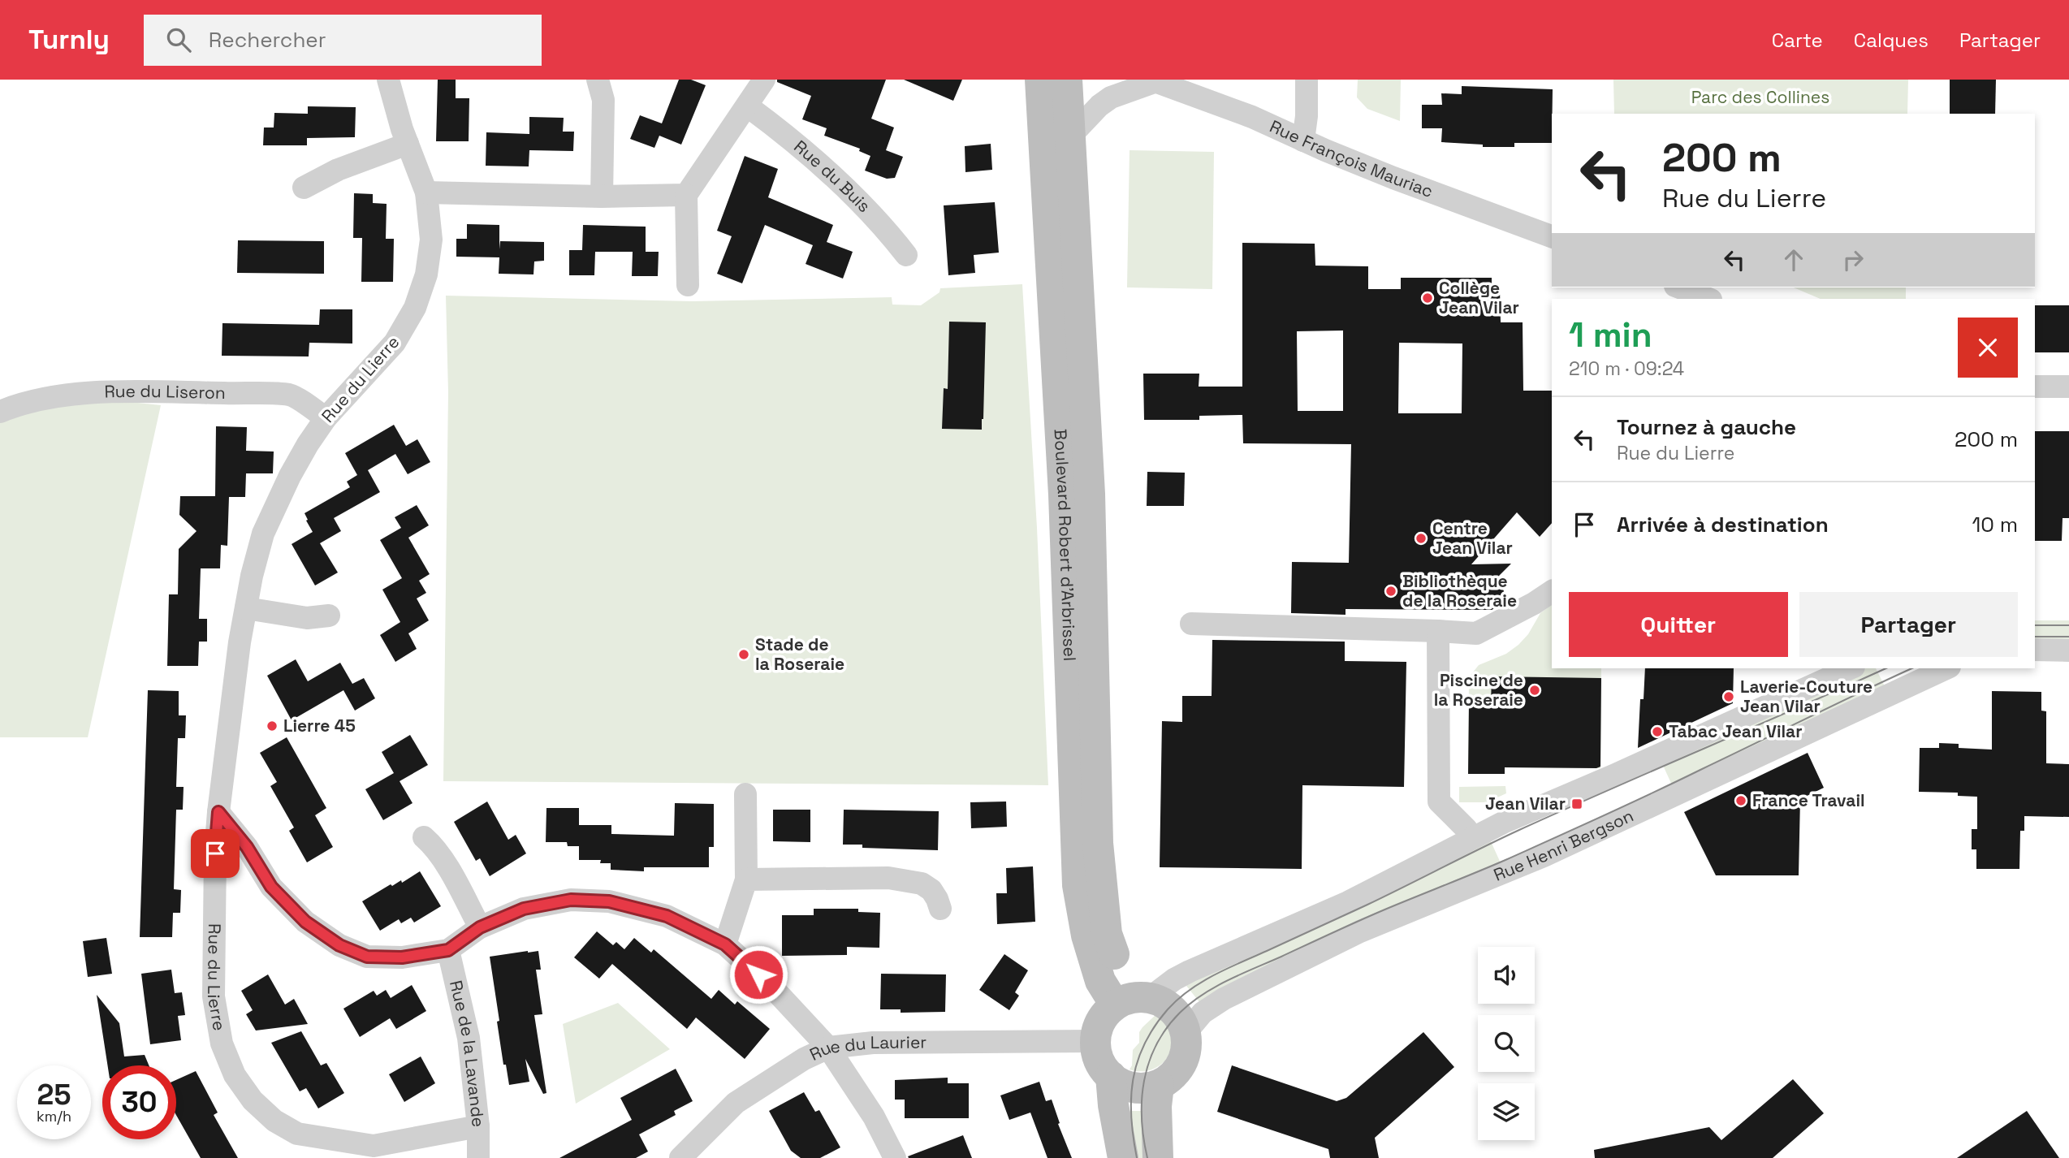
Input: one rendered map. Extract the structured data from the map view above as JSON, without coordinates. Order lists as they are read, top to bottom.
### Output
{
  "streets": {
    "street": [
      "Rue François Mauriac",
      "Rue du Buis",
      "Rue du Lierre",
      "Rue du Liseron",
      "Boulevard Robert d'Arbrissel",
      "Rue Henri Bergson",
      "Rue du Laurier",
      "Rue de la Lavande"
    ]
  },
  "crossings": [
    ["Rue du Lierre", "Rue du Liseron"],
    ["Rue du Lierre", "Rue de la Lavande"],
    ["Boulevard Robert d'Arbrissel", "Rue Henri Bergson"],
    ["Boulevard Robert d'Arbrissel", "Rue du Laurier"],
    ["Rue Henri Bergson", "Rue du Laurier"]
  ],
  "parks": ["Parc des Collines"],
  "places": {
    "other": [
      "Collège Jean Vilar",
      "Centre Jean Vilar",
      "Bibliothèque de la Roseraie",
      "Stade de la Roseraie",
      "Piscine de la Roseraie",
      "Laverie-Couture Jean Vilar",
      "Lierre 45",
      "Tabac Jean Vilar",
      "France Travail"
    ],
    "transit": ["Jean Vilar"]
  },
  "page": {
    "header": "Turnly",
    "search": "Rechercher",
    "nav": ["Carte", "Calques", "Partager"],
    "turn": ["200 m", "Rue du Lierre"],
    "heading": ["1 min", "210 m · 09:24"],
    "list": [
      {
        "name": "Tournez à gauche",
        "note": "Rue du Lierre",
        "value": "200 m"
      },
      {
        "name": "Arrivée à destination",
        "value": "10 m"
      }
    ],
    "buttons": ["Quitter", "Partager"],
    "speed": "25 km/h",
    "limit": "30"
  }
}
